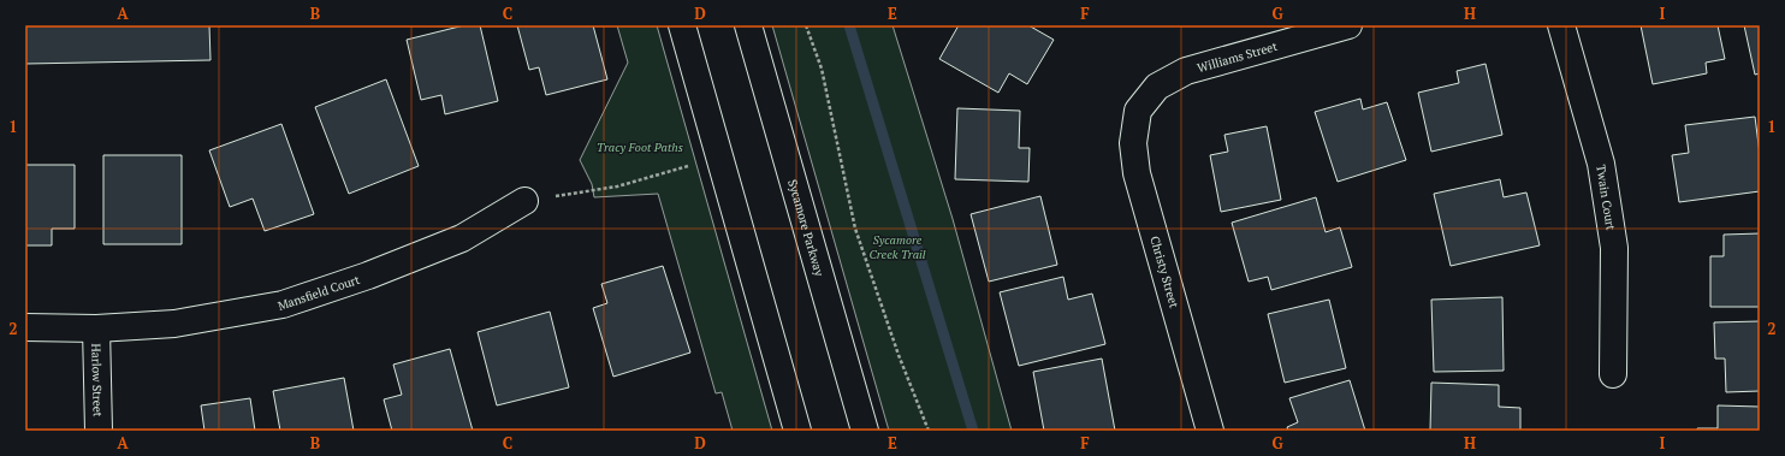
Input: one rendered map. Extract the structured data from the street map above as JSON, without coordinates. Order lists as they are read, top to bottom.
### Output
{
  "streets": {
    "street": [
      "Williams Street",
      "Twain Court",
      "Sycamore Parkway",
      "Christy Street",
      "Mansfield Court",
      "Harlow Street"
    ]
  },
  "crossings": [
    ["Williams Street", "Christy Street"],
    ["Mansfield Court", "Harlow Street"]
  ],
  "parks": ["Tracy Foot Paths", "Sycamore Creek Trail"],
  "grid": {
    "columns": [
      "A",
      "B",
      "C",
      "D",
      "E",
      "F",
      "G",
      "H",
      "I"
    ],
    "rows": ["1", "2"]
  }
}
